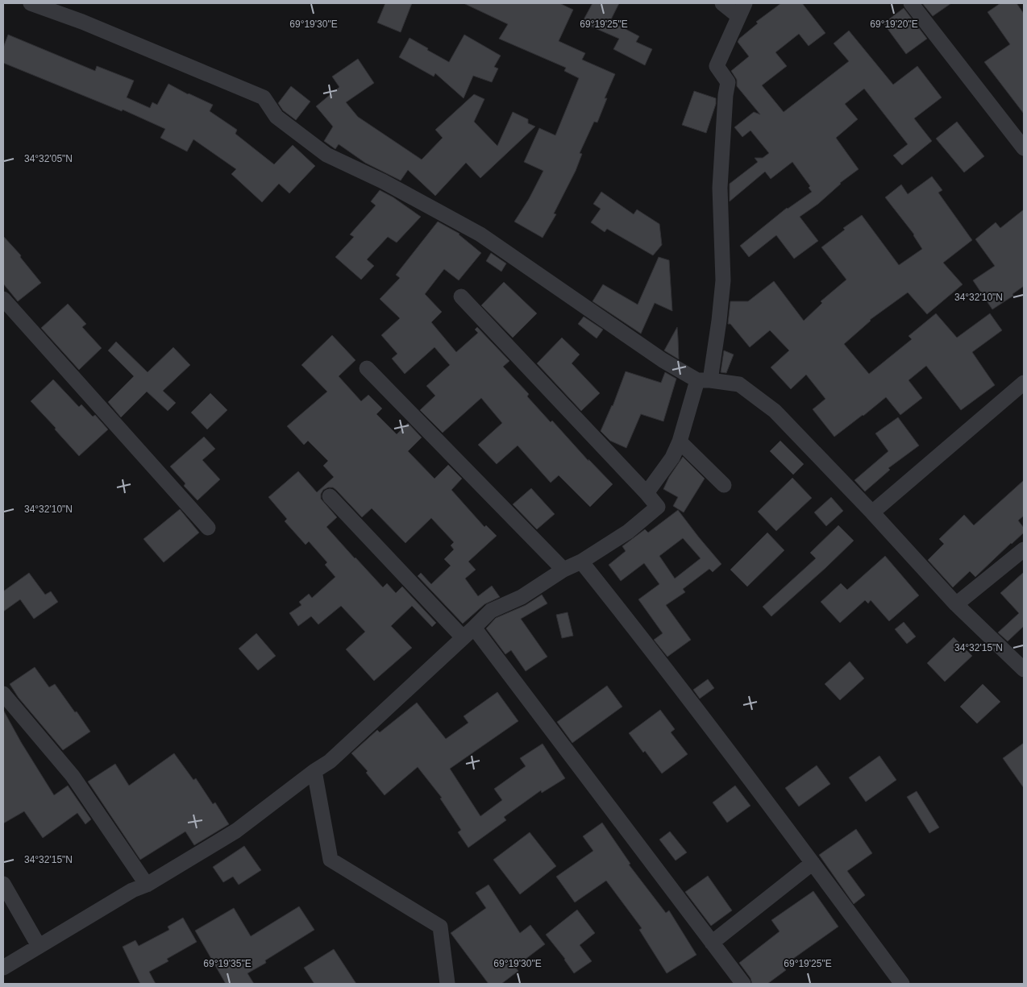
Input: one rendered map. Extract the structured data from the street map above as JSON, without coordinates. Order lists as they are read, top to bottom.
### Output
{
  "coordinates": [
    "69°19'30\"E",
    "69°19'25\"E",
    "69°19'20\"E",
    "34°32'05\"N",
    "34°32'10\"N",
    "34°32'15\"N",
    "69°19'35\"E"
  ]
}
